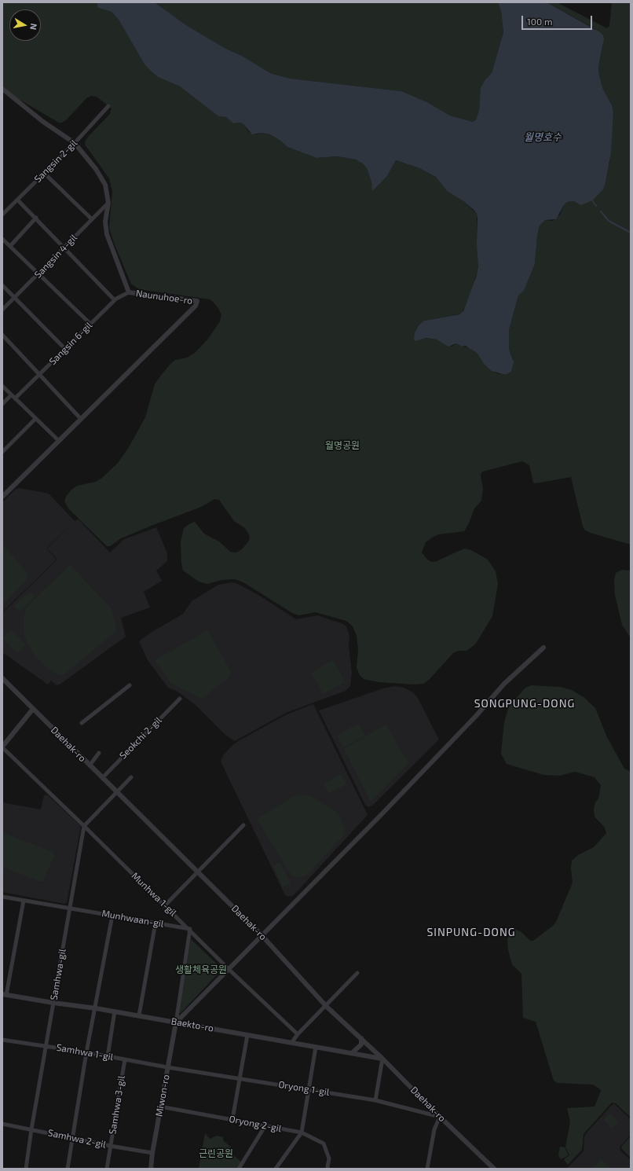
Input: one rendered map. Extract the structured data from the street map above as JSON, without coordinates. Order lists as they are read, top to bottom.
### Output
{
  "streets": {
    "street": [
      "Sangsin 2-gil",
      "Sangsin 4-gil",
      "Naunuhoe-ro",
      "Sangsin 6-gil",
      "Seokchi 2-gil",
      "Daehak-ro",
      "Munhwa 1-gil",
      "Munhwaan-gil",
      "Samhwa-gil",
      "Baekto-ro",
      "Samhwa 1-gil",
      "Oryong 1-gil",
      "Miwon-ro",
      "Samhwa 3-gil",
      "Oryong 2-gil",
      "Samhwa 2-gil"
    ]
  },
  "crossings": [
    ["Sangsin 2-gil", "Naunuhoe-ro"],
    ["Sangsin 4-gil", "Naunuhoe-ro"],
    ["Naunuhoe-ro", "Sangsin 6-gil"],
    ["Seokchi 2-gil", "Daehak-ro"],
    ["Daehak-ro", "Baekto-ro"],
    ["Daehak-ro", "Oryong 1-gil"],
    ["Munhwa 1-gil", "Munhwaan-gil"],
    ["Munhwa 1-gil", "Samhwa-gil"],
    ["Munhwaan-gil", "Samhwa-gil"],
    ["Samhwa-gil", "Baekto-ro"],
    ["Samhwa-gil", "Samhwa 1-gil"],
    ["Samhwa-gil", "Samhwa 2-gil"],
    ["Baekto-ro", "Miwon-ro"],
    ["Samhwa 1-gil", "Oryong 1-gil"],
    ["Samhwa 1-gil", "Miwon-ro"],
    ["Samhwa 1-gil", "Samhwa 3-gil"],
    ["Oryong 1-gil", "Miwon-ro"],
    ["Miwon-ro", "Oryong 2-gil"],
    ["Miwon-ro", "Samhwa 2-gil"],
    ["Samhwa 3-gil", "Samhwa 2-gil"]
  ],
  "districts": ["SONGPUNG-DONG", "SINPUNG-DONG"],
  "water": ["월명호수"],
  "parks": ["월명공원", "생활체육공원", "근린공원"],
  "scale_bar": "100 m",
  "north": "right"
}
